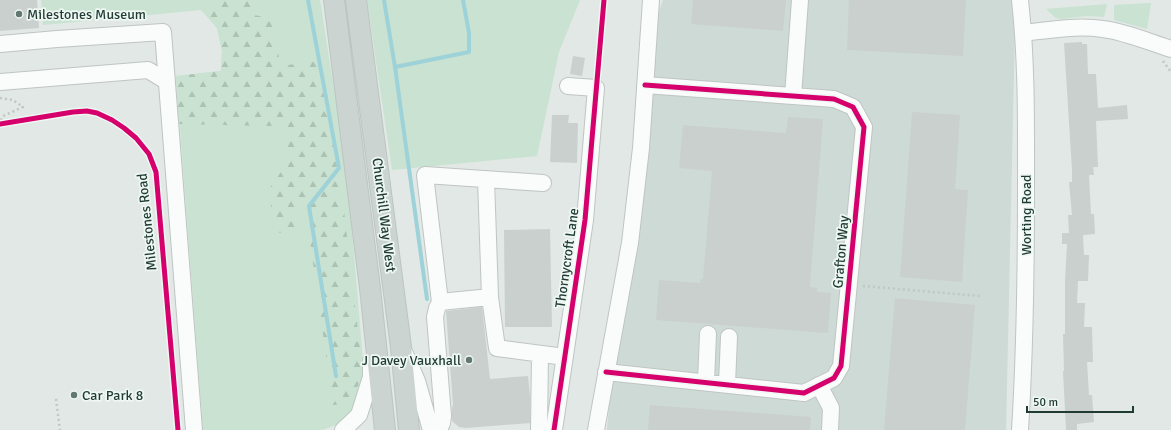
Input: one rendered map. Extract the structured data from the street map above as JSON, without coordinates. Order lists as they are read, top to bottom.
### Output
{
  "streets": {
    "main road": ["Churchill Way West"],
    "street": [
      "Worting Road",
      "Milestones Road",
      "Grafton Way",
      "Thornycroft Lane"
    ]
  },
  "places": ["Milestones Museum", "J Davey Vauxhall", "Car Park 8"],
  "scale_bar": "50 m"
}
